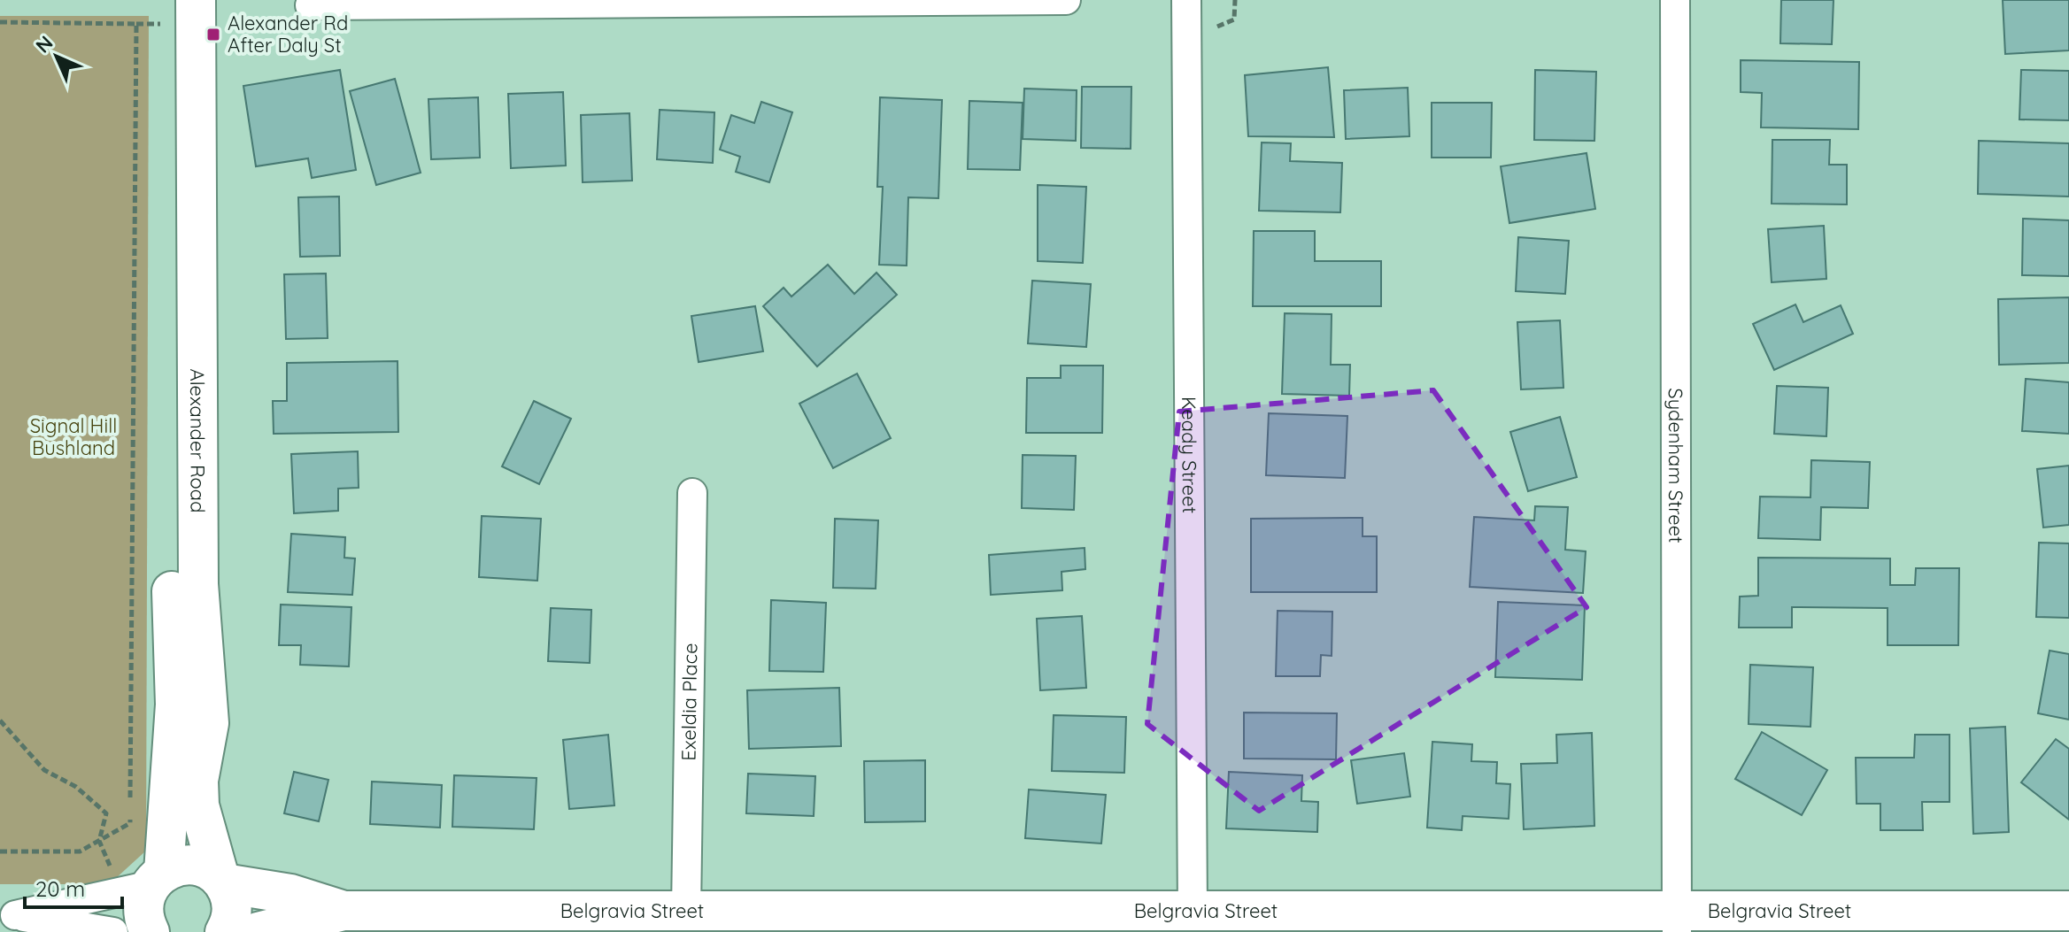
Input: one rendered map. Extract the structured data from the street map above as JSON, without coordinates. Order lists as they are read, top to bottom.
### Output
{
  "streets": {
    "street": [
      "Alexander Road",
      "Keady Street",
      "Sydenham Street",
      "Exeldia Place",
      "Belgravia Street"
    ]
  },
  "crossings": [
    ["Alexander Road", "Belgravia Street"],
    ["Keady Street", "Belgravia Street"],
    ["Sydenham Street", "Belgravia Street"],
    ["Exeldia Place", "Belgravia Street"]
  ],
  "parks": ["Signal Hill Bushland"],
  "places": {
    "transit": ["Alexander Rd After Daly St"]
  },
  "scale_bar": "20 m",
  "north": "top left"
}
